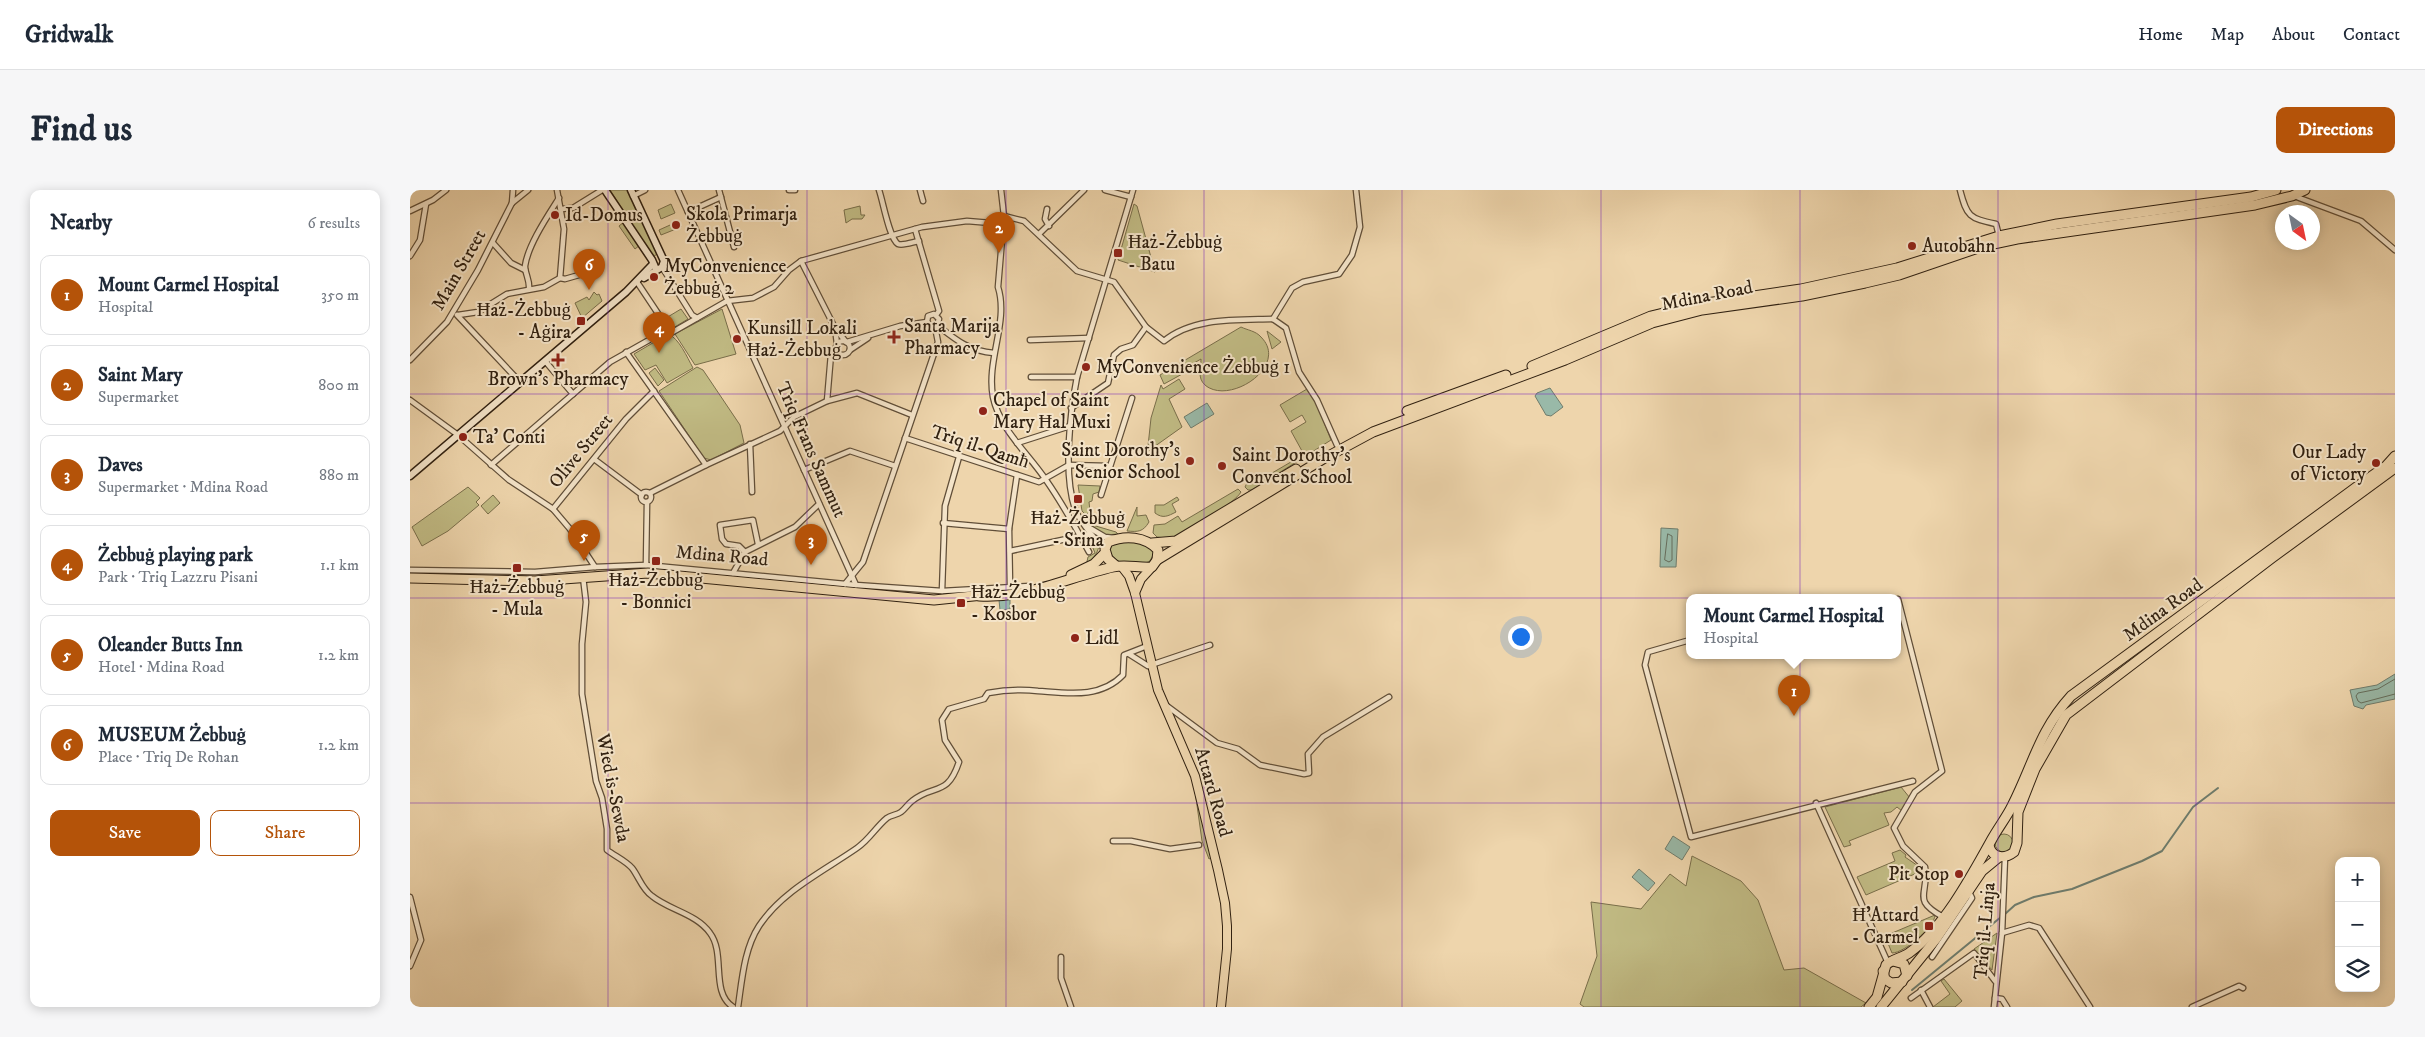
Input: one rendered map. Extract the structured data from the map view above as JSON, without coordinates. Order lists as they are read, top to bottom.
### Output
{
  "streets": {
    "highway": ["Mdina Road"],
    "main road": ["Attard Road"],
    "street": [
      "Main Street",
      "Triq il-Qamħ",
      "Triq Frans Sammut",
      "Olive Street",
      "Wied is-Sewda",
      "Triq il-Linja"
    ]
  },
  "crossings": [
    ["Mdina Road", "Triq Frans Sammut"],
    ["Mdina Road", "Wied is-Sewda"],
    ["Mdina Road", "Attard Road"],
    ["Mdina Road", "Triq il-Linja"]
  ],
  "places": {
    "other": [
      "Id-Domus",
      "Skola Primarja Żebbuġ",
      "Autobahn",
      "MyConvenience Żebbuġ 2",
      "Kunsill Lokali Ħaż-Żebbuġ",
      "MyConvenience Żebbuġ 1",
      "Chapel of Saint Mary Ħal Muxi",
      "Ta' Conti",
      "Saint Dorothy's Senior School",
      "Our Lady of Victory",
      "Saint Dorothy's Convent School",
      "Lidl",
      "Pit Stop"
    ],
    "transit": [
      "Ħaż-Żebbuġ - Batu",
      "Ħaż-Żebbuġ - Aġira",
      "Ħaż-Żebbuġ - Srina",
      "Ħaż-Żebbuġ - Bonnici",
      "Ħaż-Żebbuġ - Mula",
      "Ħaż-Żebbuġ - Kosbor",
      "Ħ'Attard - Carmel"
    ],
    "health": ["Santa Marija Pharmacy", "Brown’s Pharmacy"]
  },
  "north": "bottom right",
  "page": {
    "header": "Gridwalk",
    "nav": [
      "Home",
      "Map",
      "About",
      "Contact"
    ],
    "buttons": [
      "Directions",
      ["Save", "Share"]
    ],
    "title": "Find us",
    "heading": ["Nearby", "6 results"],
    "pins": [
      "2",
      "6",
      "4",
      "5",
      "3",
      "1"
    ],
    "list": [
      {
        "mark": "1",
        "name": "Mount Carmel Hospital",
        "note": "Hospital",
        "value": "350 m"
      },
      {
        "mark": "2",
        "name": "Saint Mary",
        "note": "Supermarket",
        "value": "800 m"
      },
      {
        "mark": "3",
        "name": "Daves",
        "note": "Supermarket · Mdina Road",
        "value": "880 m"
      },
      {
        "mark": "4",
        "name": "Żebbuġ playing park",
        "note": "Park · Triq Lazzru Pisani",
        "value": "1.1 km"
      },
      {
        "mark": "5",
        "name": "Oleander Butts Inn",
        "note": "Hotel · Mdina Road",
        "value": "1.2 km"
      },
      {
        "mark": "6",
        "name": "MUSEUM Żebbuġ",
        "note": "Place · Triq De Rohan",
        "value": "1.2 km"
      }
    ],
    "popup": ["Mount Carmel Hospital", "Hospital"],
    "map_buttons": ["+", "−"]
  }
}
